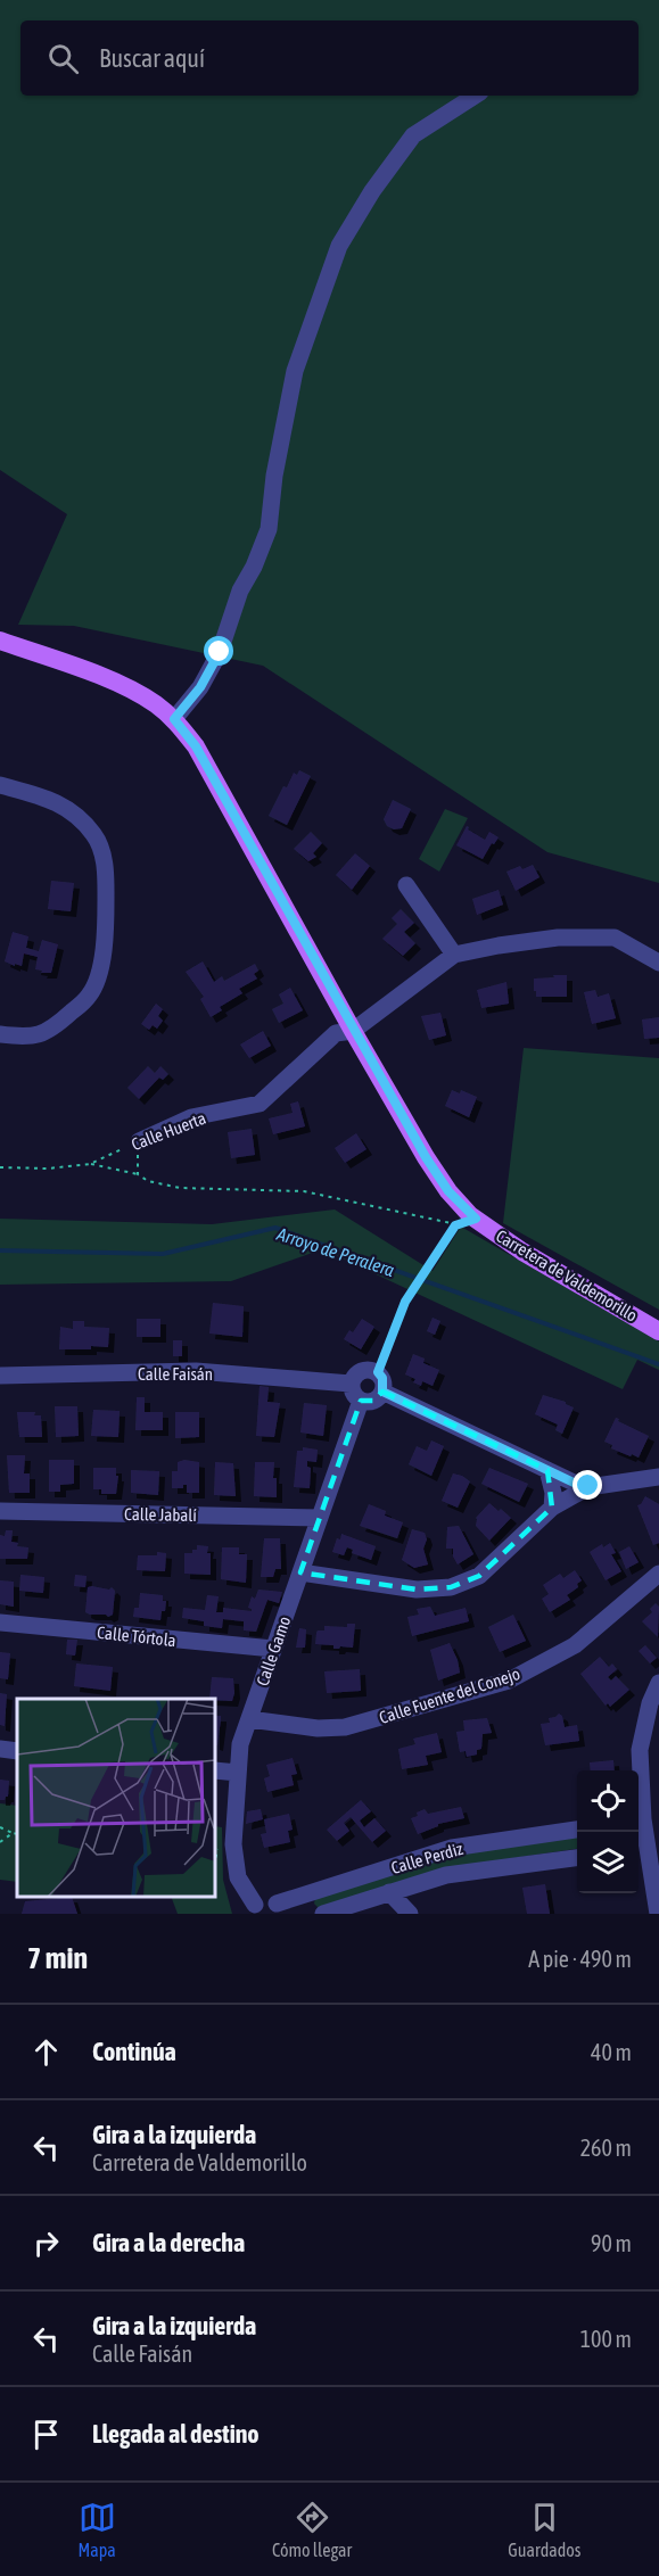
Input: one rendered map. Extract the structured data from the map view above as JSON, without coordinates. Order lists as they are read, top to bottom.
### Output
{
  "streets": {
    "main road": ["Carretera de Valdemorillo"],
    "street": [
      "Calle Huerta",
      "Calle Faisán",
      "Calle Jabalí",
      "Calle Tórtola",
      "Calle Gamo",
      "Calle Fuente del Conejo",
      "Calle Perdiz"
    ]
  },
  "crossings": [
    ["Calle Huerta", "Carretera de Valdemorillo"],
    ["Calle Faisán", "Calle Gamo"],
    ["Calle Jabalí", "Calle Gamo"],
    ["Calle Tórtola", "Calle Gamo"],
    ["Calle Gamo", "Calle Fuente del Conejo"],
    ["Calle Gamo", "Calle Perdiz"]
  ],
  "water": ["Arroyo de Peralera"],
  "page": {
    "search": "Buscar aquí",
    "heading": ["7 min", "A pie · 490 m"],
    "list": [
      ["Continúa", "40 m"],
      ["Gira a la izquierda", "Carretera de Valdemorillo", "260 m"],
      ["Gira a la derecha", "90 m"],
      ["Gira a la izquierda", "Calle Faisán", "100 m"],
      "Llegada al destino"
    ],
    "nav": ["Mapa", "Cómo llegar", "Guardados"]
  }
}
